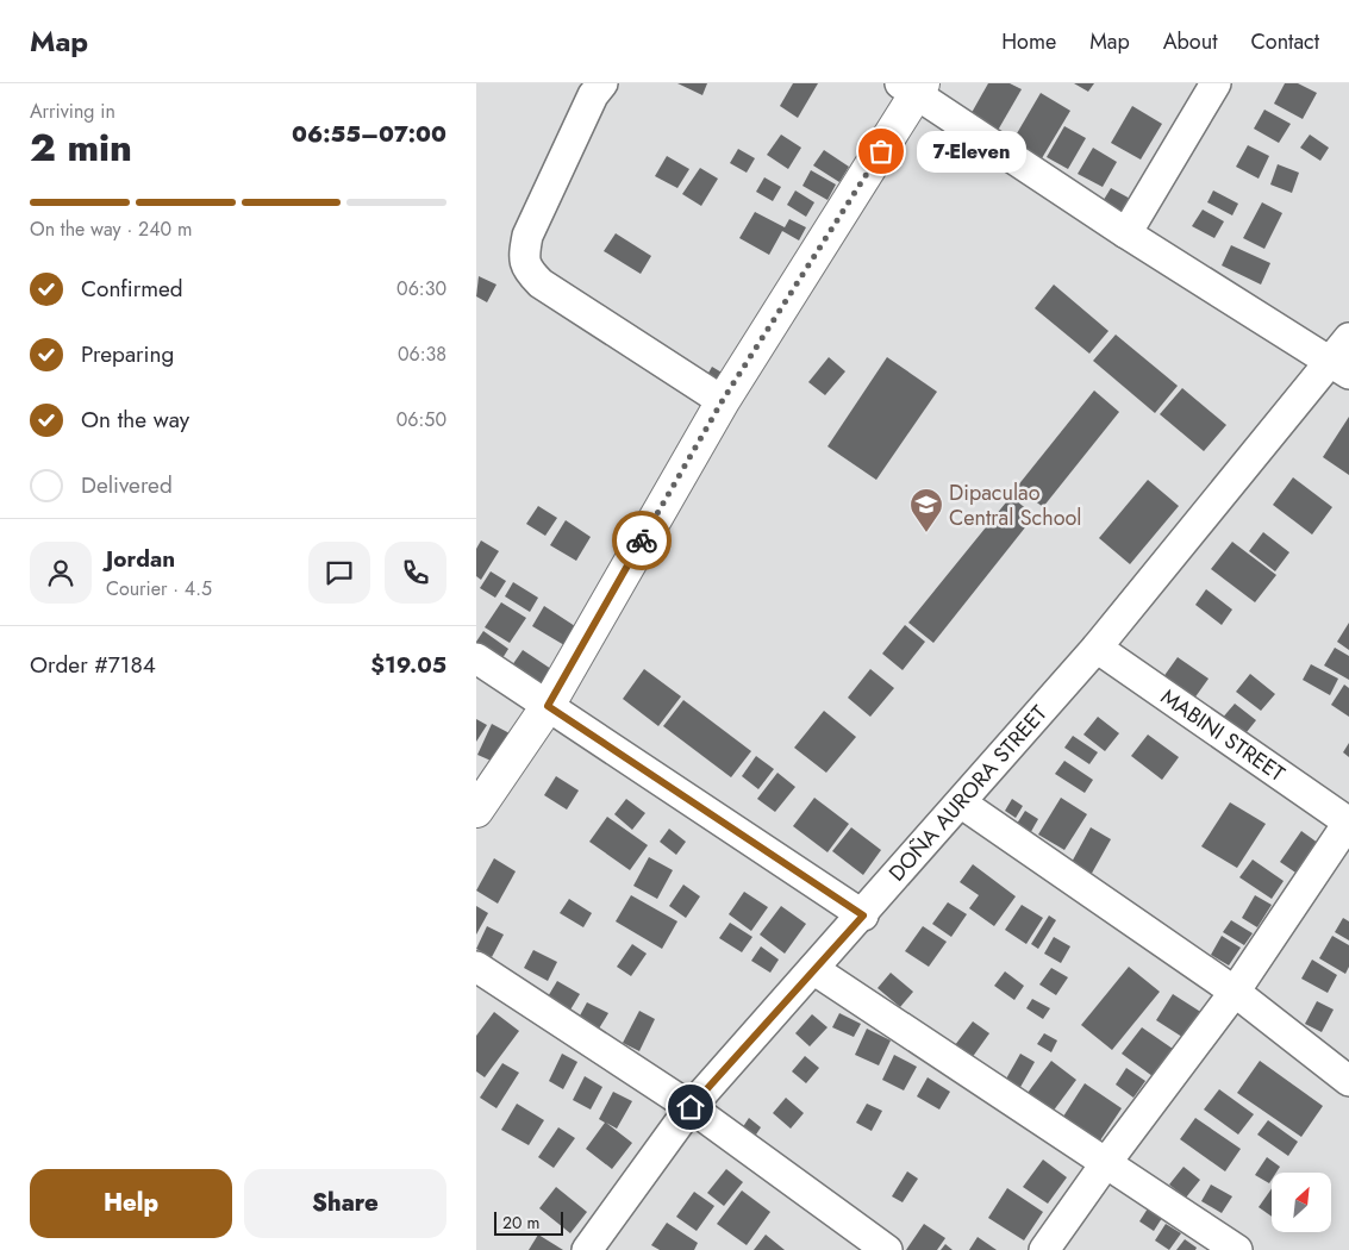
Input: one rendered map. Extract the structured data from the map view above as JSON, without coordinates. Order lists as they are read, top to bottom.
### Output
{
  "streets": {
    "street": ["MABINI STREET", "DOÑA AURORA STREET"]
  },
  "crossings": [
    ["MABINI STREET", "DOÑA AURORA STREET"]
  ],
  "places": {
    "other": ["7-Eleven"],
    "school or university": ["Dipaculao Central School"]
  },
  "scale_bar": "20 m",
  "north": "top right",
  "page": {
    "header": "Map",
    "nav": [
      "Home",
      "Map",
      "About",
      "Contact"
    ],
    "heading": ["2 min", "Arriving in", "06:55–07:00"],
    "panel": [
      "Jordan",
      "Courier · 4.5",
      "Order #7184",
      "$19.05"
    ],
    "bubble": "7-Eleven",
    "bar": "On the way · 240 m",
    "list": [
      ["Confirmed", "06:30"],
      ["Preparing", "06:38"],
      ["On the way", "06:50"],
      "Delivered"
    ],
    "buttons": ["Help", "Share"],
    "scale": "20 m"
  }
}
